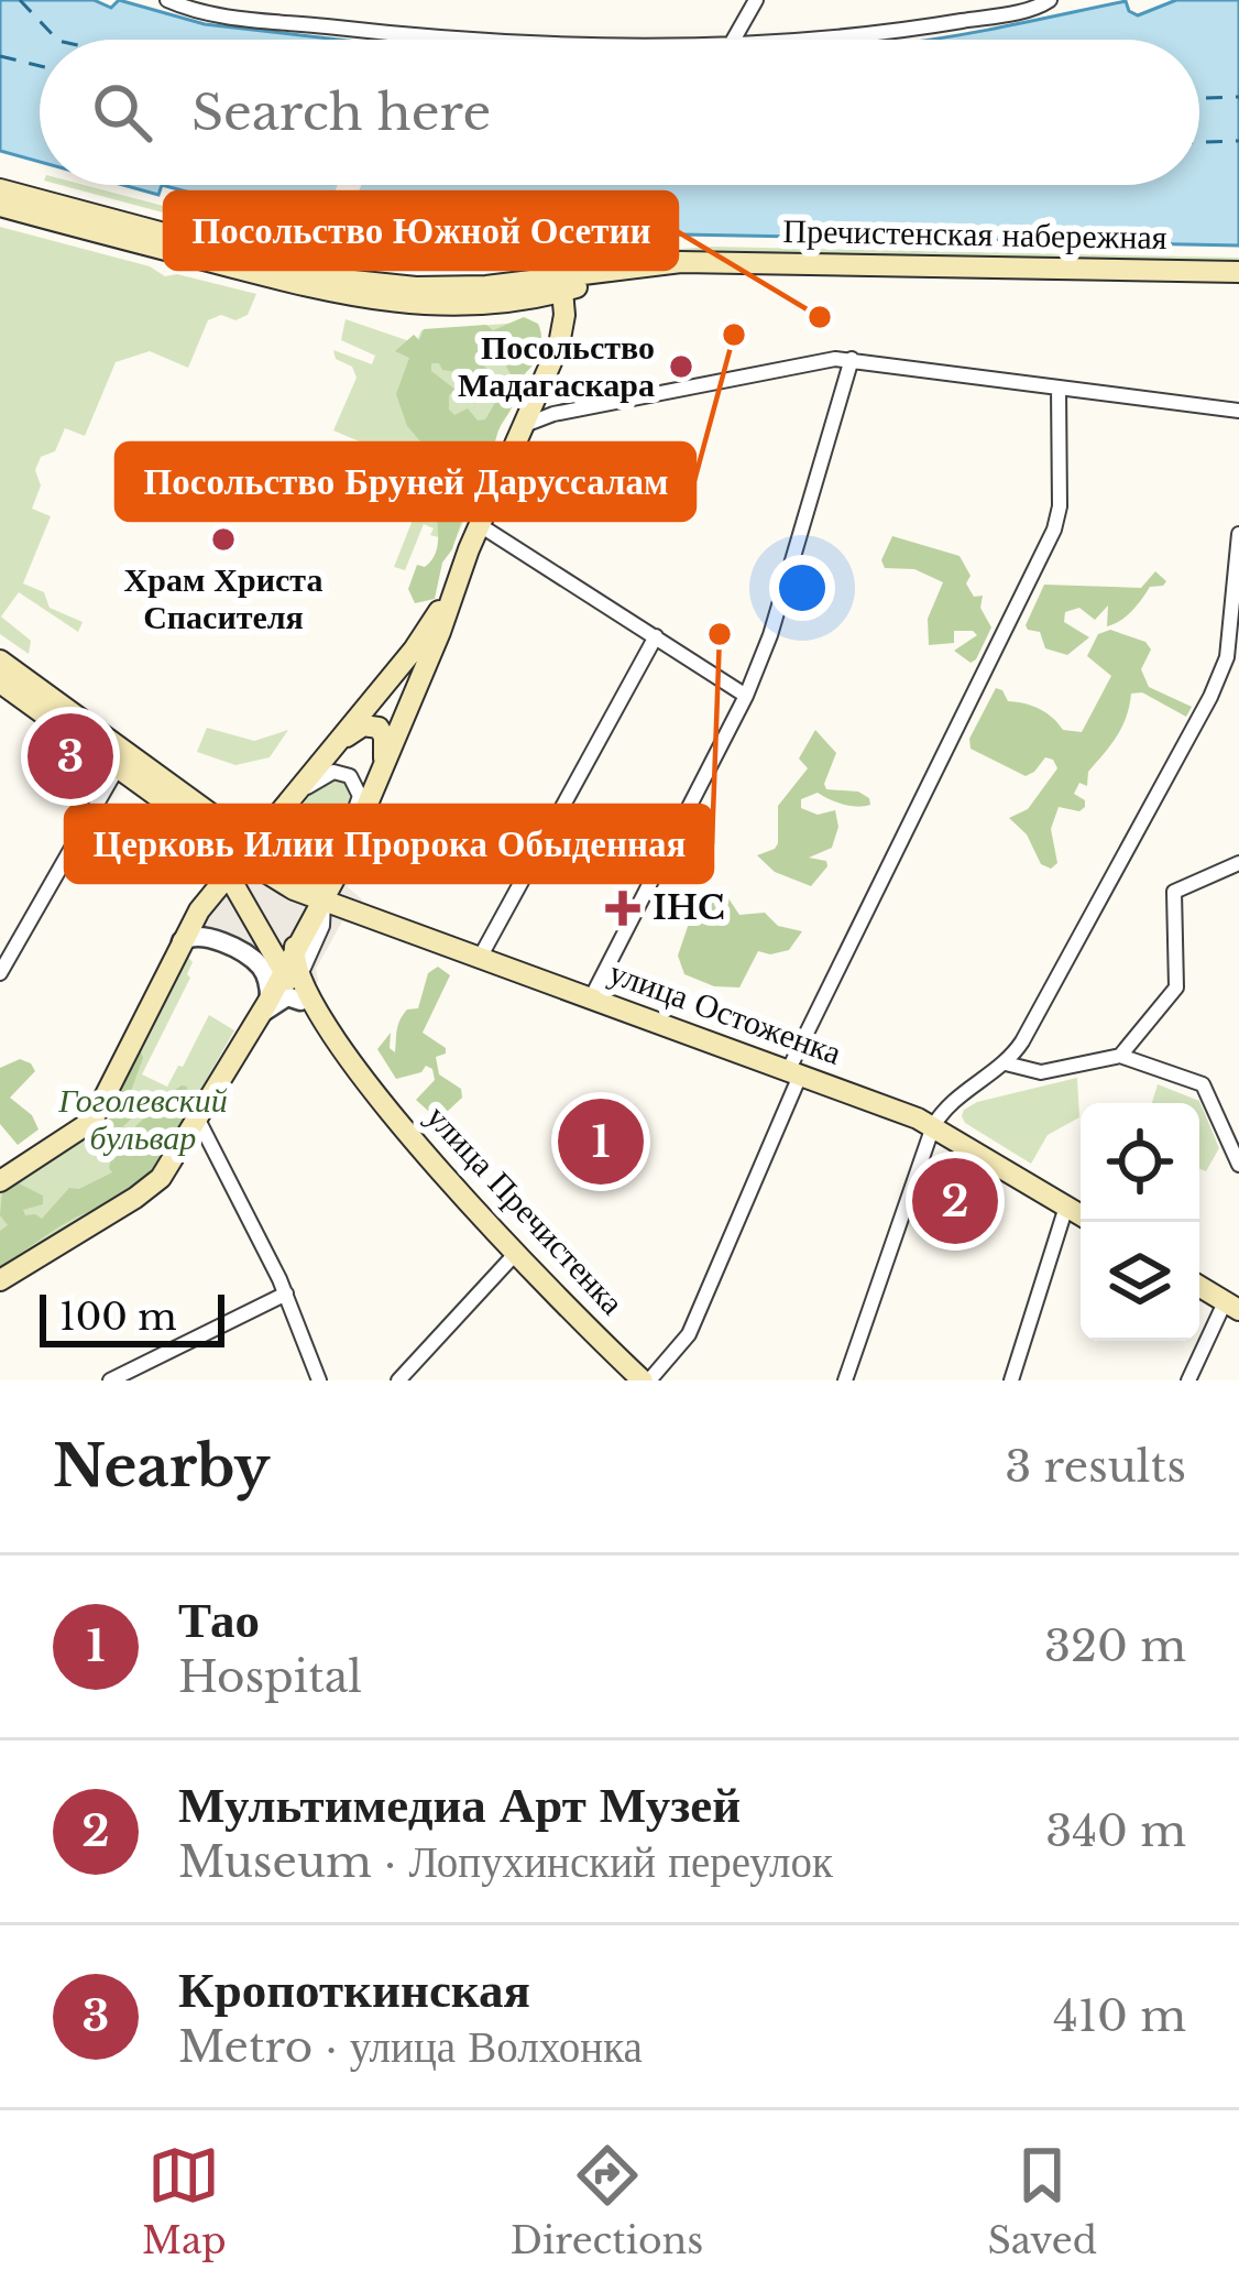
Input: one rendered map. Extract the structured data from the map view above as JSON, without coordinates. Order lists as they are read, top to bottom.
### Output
{
  "streets": {
    "main road": ["Пречистенская набережная", "улица Остоженка", "улица Пречистенка"]
  },
  "crossings": [
    ["улица Остоженка", "улица Пречистенка"]
  ],
  "parks": ["Гоголевский бульвар"],
  "places": {
    "other": [
      "Посольство Южной Осетии",
      "Посольство Бруней Даруссалам",
      "Посольство Мадагаскара",
      "Храм Христа Спасителя",
      "Церковь Илии Пророка Обыденная"
    ],
    "health": ["IHC"]
  },
  "scale_bar": "100 m",
  "page": {
    "search": "Search here",
    "pins": ["3", "1", "2"],
    "scale": "100 m",
    "heading": ["Nearby", "3 results"],
    "list": [
      {
        "mark": "1",
        "name": "Тао",
        "note": "Hospital",
        "value": "320 m"
      },
      {
        "mark": "2",
        "name": "Мультимедиа Арт Музей",
        "note": "Museum · Лопухинский переулок",
        "value": "340 m"
      },
      {
        "mark": "3",
        "name": "Кропоткинская",
        "note": "Metro · улица Волхонка",
        "value": "410 m"
      }
    ],
    "nav": ["Map", "Directions", "Saved"]
  }
}
